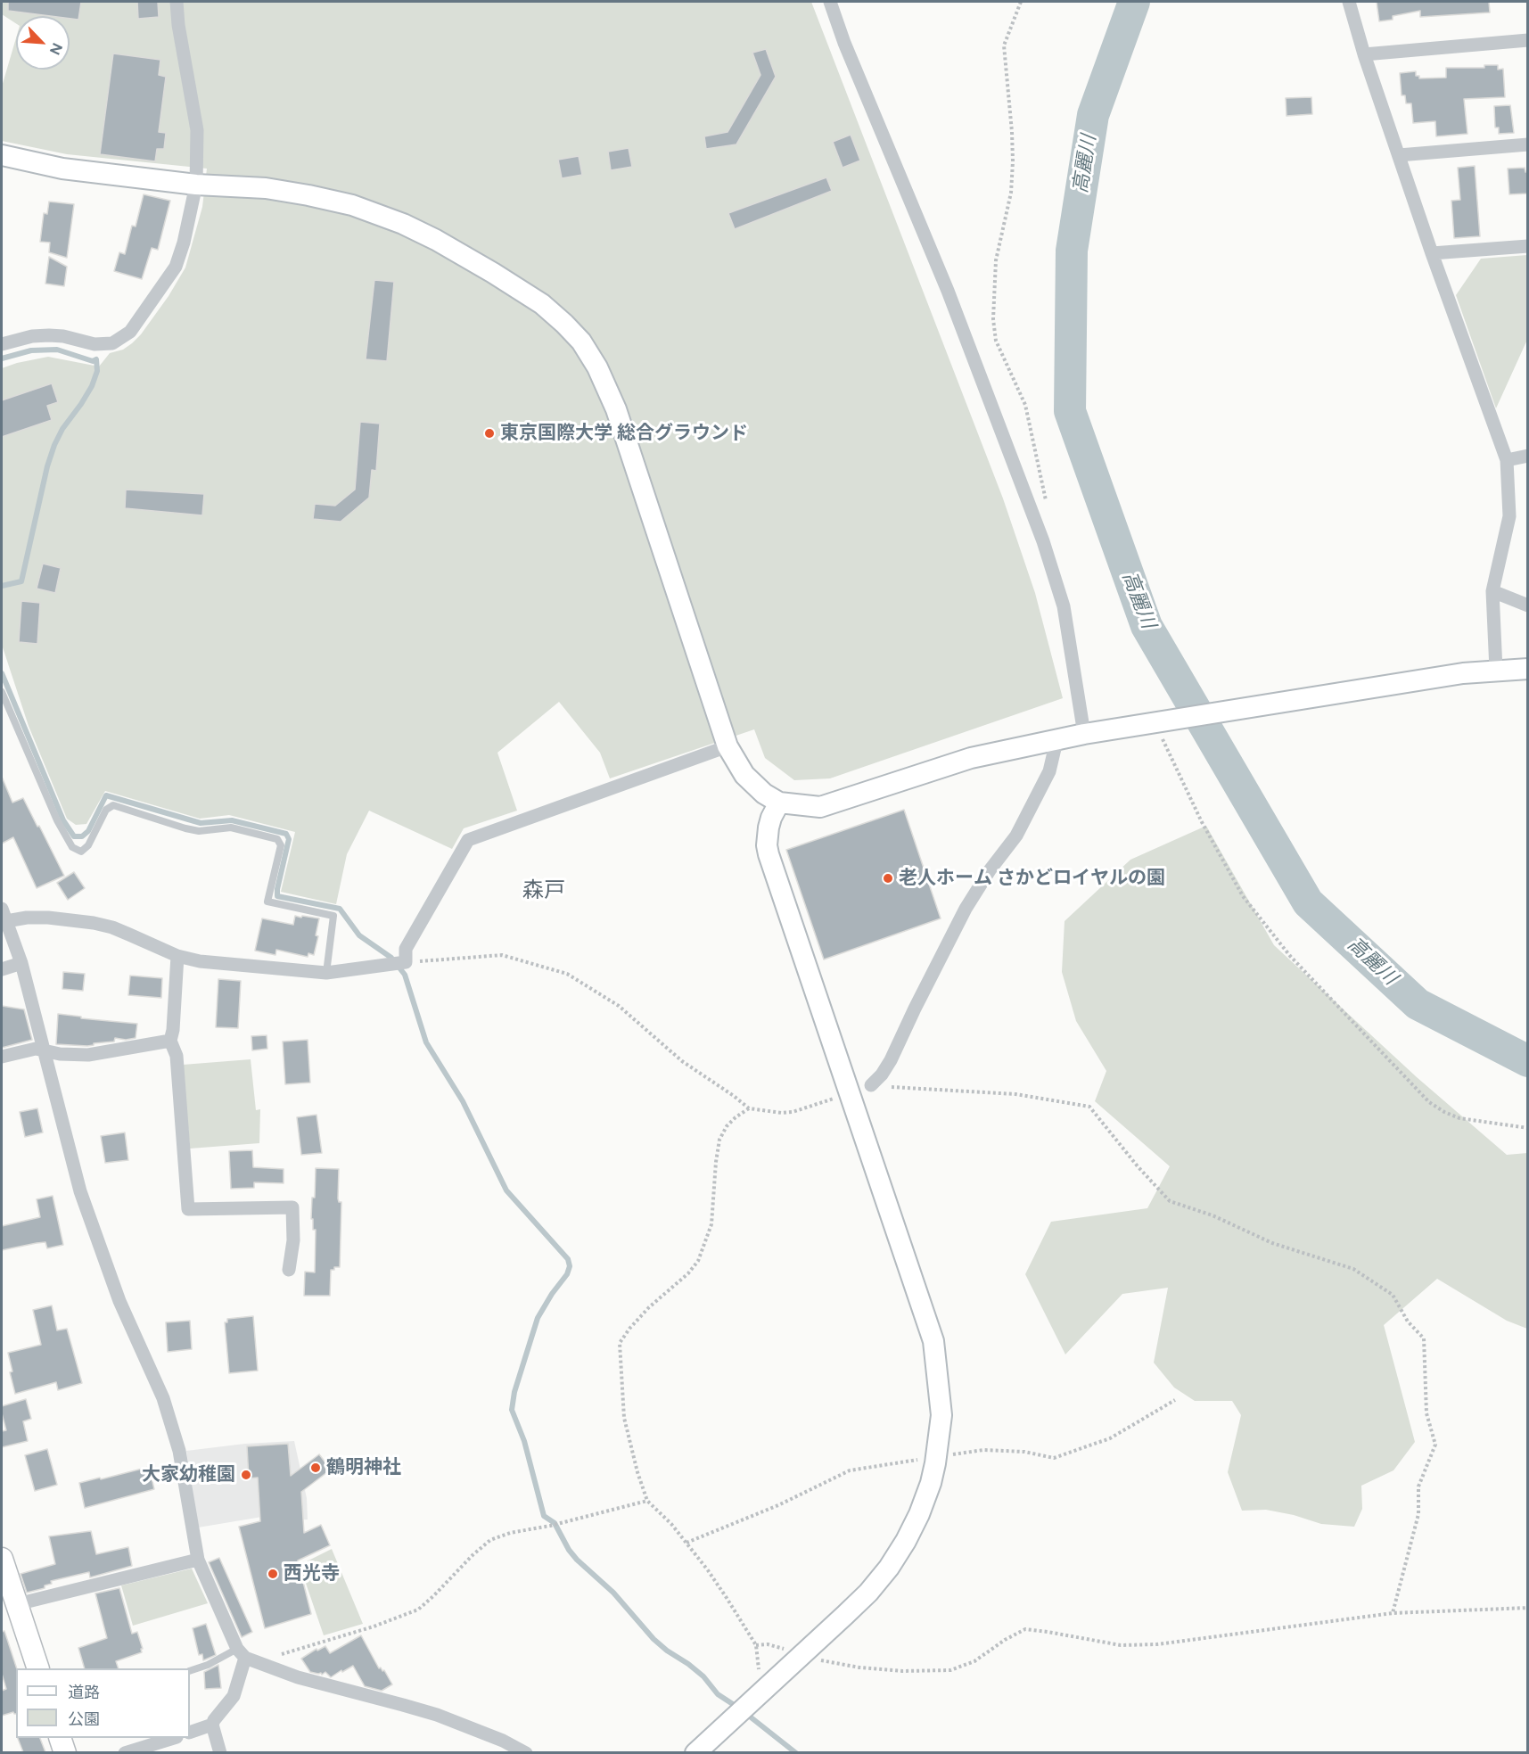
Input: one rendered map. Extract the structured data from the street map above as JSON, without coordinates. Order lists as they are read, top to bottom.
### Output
{
  "districts": ["森戸"],
  "water": ["高麗川"],
  "places": [
    "東京国際大学 総合グラウンド",
    "老人ホーム さかどロイヤルの園",
    "鶴明神社",
    "大家幼稚園",
    "西光寺"
  ],
  "legend": ["道路", "公園"],
  "north": "bottom right"
}
